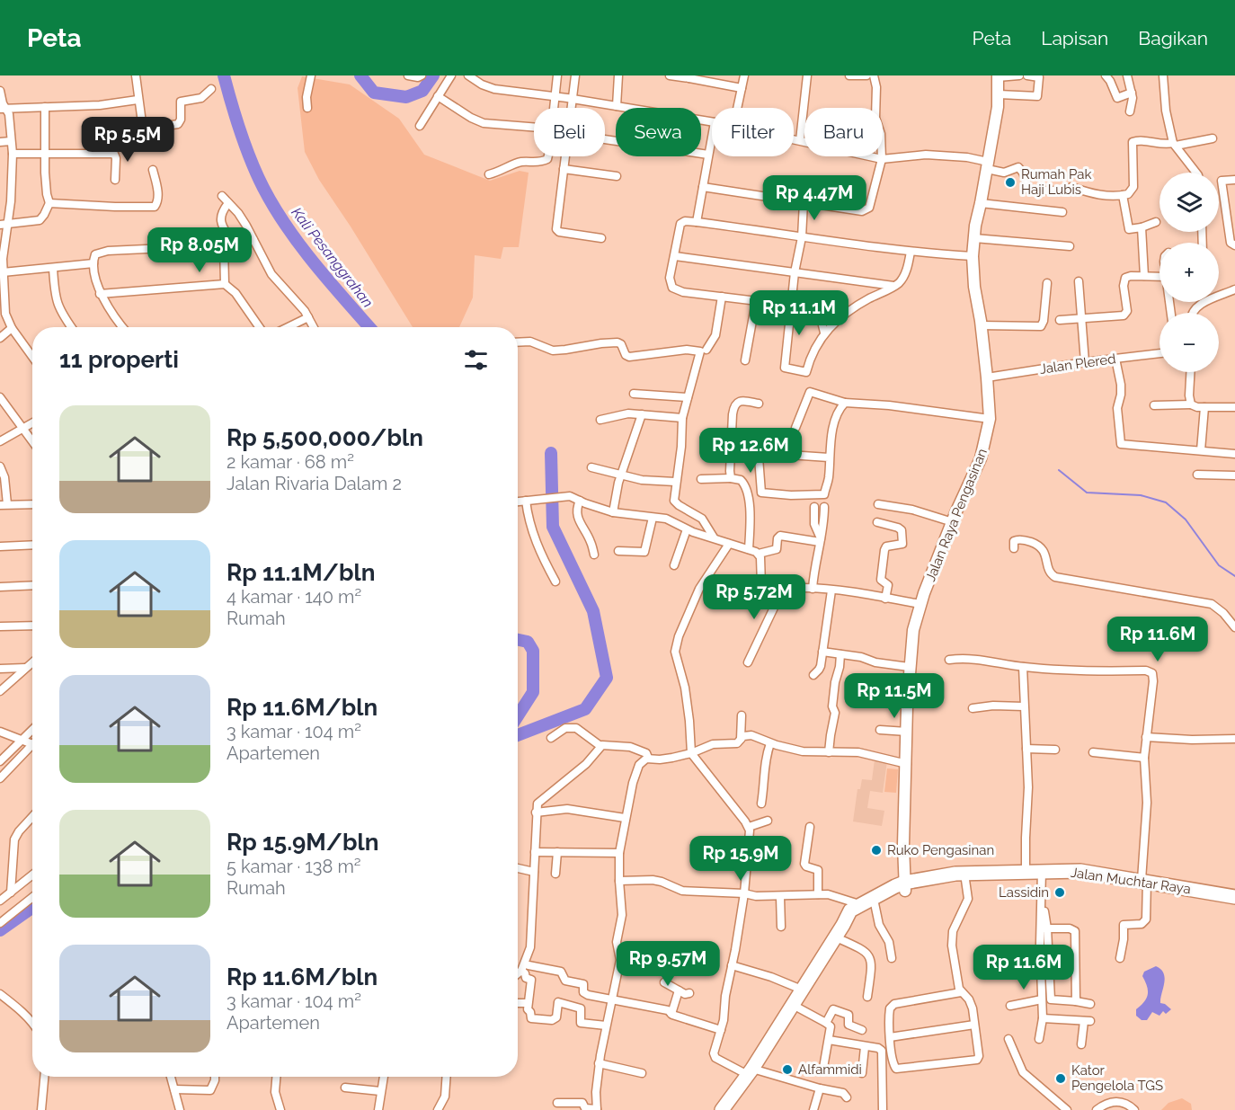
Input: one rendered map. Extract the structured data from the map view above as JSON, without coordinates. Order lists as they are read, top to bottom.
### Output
{
  "streets": {
    "highway": ["Jalan Muchtar Raya"],
    "main road": ["Jalan Raya Pengasinan"],
    "street": ["Jalan Plered"]
  },
  "crossings": [
    ["Jalan Plered", "Jalan Raya Pengasinan"],
    ["Jalan Raya Pengasinan", "Jalan Muchtar Raya"]
  ],
  "water": ["Kali Pesanggrahan"],
  "places": [
    "Rumah Pak Haji Lubis",
    "Ruko Pengasinan",
    "Lassidin",
    "Alfammidi",
    "Kator Pengelola TGS"
  ],
  "page": {
    "header": "Peta",
    "nav": ["Peta", "Lapisan", "Bagikan"],
    "chip": [
      "Beli",
      "Sewa",
      "Filter",
      "Baru"
    ],
    "price": [
      "Rp 5.5M",
      "Rp 4.47M",
      "Rp 8.05M",
      "Rp 11.1M",
      "Rp 12.6M",
      "Rp 5.72M",
      "Rp 11.6M",
      "Rp 11.5M",
      "Rp 15.9M",
      "Rp 9.57M",
      "Rp 11.6M"
    ],
    "map_buttons": ["+", "−"],
    "heading": "11 properti",
    "list": [
      {
        "name": "Rp 5,500,000/bln",
        "note": "2 kamar · 68 m² · Jalan Rivaria Dalam 2"
      },
      {
        "name": "Rp 11.1M/bln",
        "note": "4 kamar · 140 m² · Rumah"
      },
      {
        "name": "Rp 11.6M/bln",
        "note": "3 kamar · 104 m² · Apartemen"
      },
      {
        "name": "Rp 15.9M/bln",
        "note": "5 kamar · 138 m² · Rumah"
      },
      {
        "name": "Rp 11.6M/bln",
        "note": "3 kamar · 104 m² · Apartemen"
      }
    ]
  }
}
